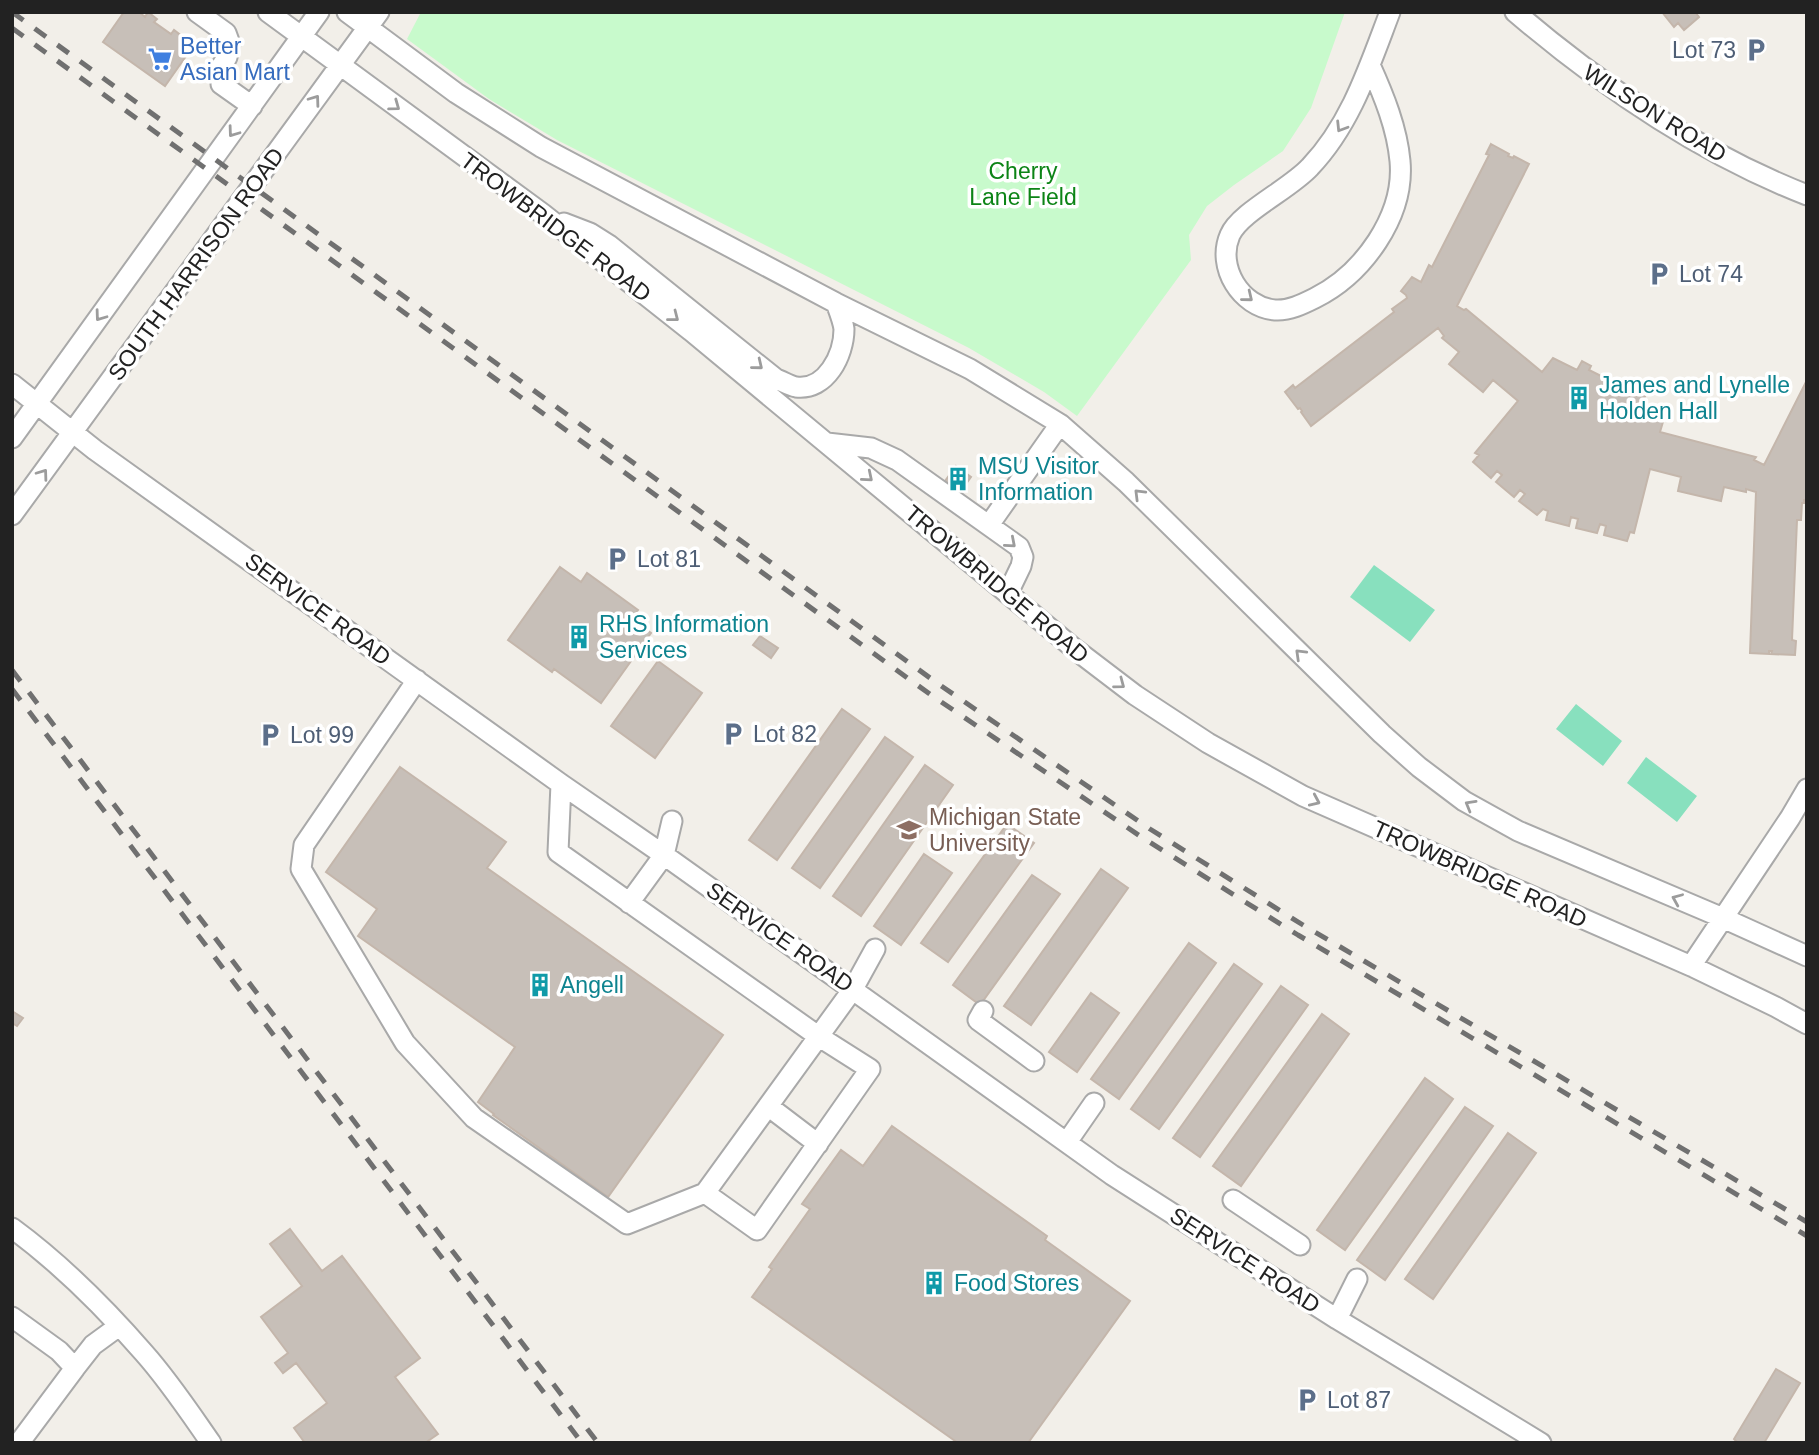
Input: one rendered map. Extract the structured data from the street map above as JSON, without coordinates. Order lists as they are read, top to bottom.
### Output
{
  "streets": {
    "street": [
      "WILSON ROAD",
      "TROWBRIDGE ROAD",
      "SOUTH HARRISON ROAD",
      "SERVICE ROAD"
    ]
  },
  "crossings": [
    ["TROWBRIDGE ROAD", "SOUTH HARRISON ROAD"],
    ["SOUTH HARRISON ROAD", "SERVICE ROAD"]
  ],
  "parks": ["Cherry Lane Field"],
  "places": {
    "parking": [
      "Lot 73",
      "Lot 74",
      "Lot 81",
      "Lot 82",
      "Lot 99",
      "Lot 87"
    ],
    "supermarket": ["Better Asian Mart"],
    "building": [
      "James and Lynelle Holden Hall",
      "MSU Visitor Information",
      "RHS Information Services",
      "Angell",
      "Food Stores"
    ],
    "school or university": ["Michigan State University"]
  }
}
